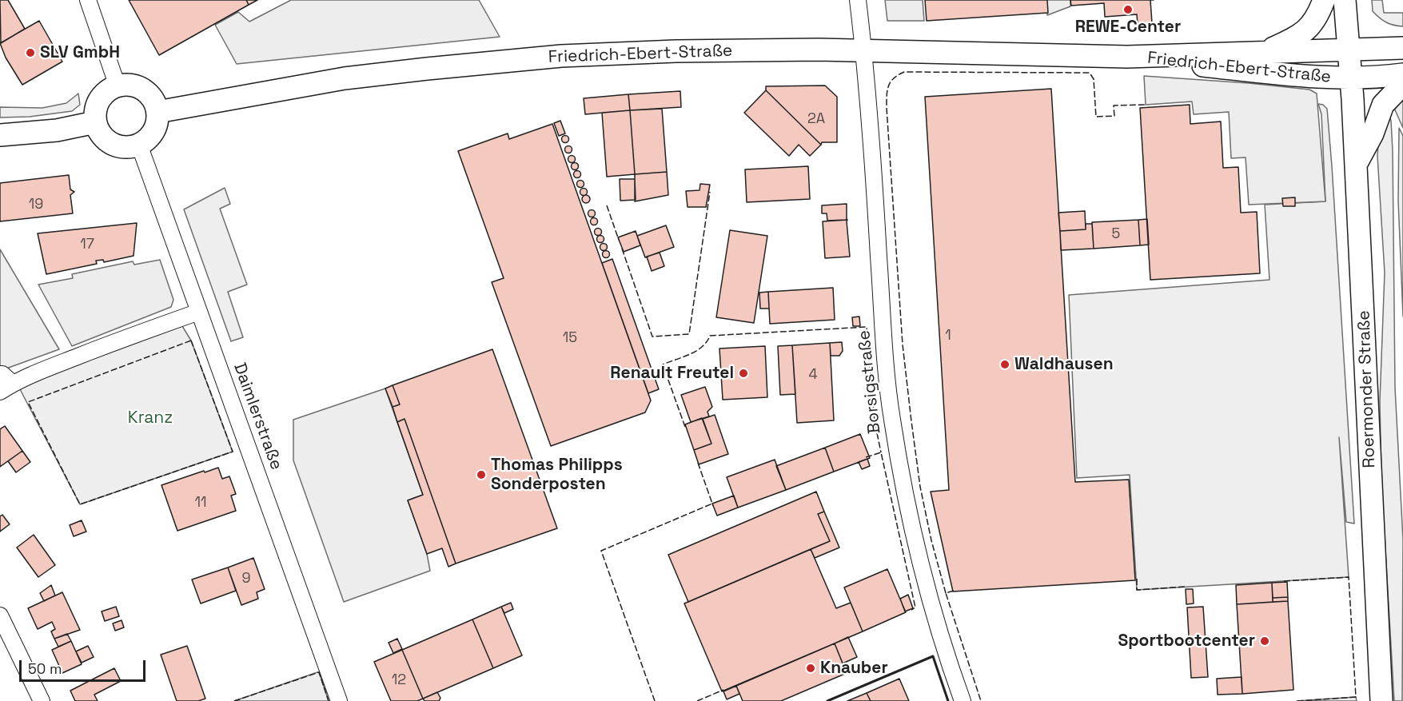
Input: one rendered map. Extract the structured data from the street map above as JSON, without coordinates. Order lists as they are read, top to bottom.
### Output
{
  "streets": {
    "main road": ["Friedrich-Ebert-Straße", "Roermonder Straße"],
    "street": ["Borsigstraße", "Daimlerstraße"]
  },
  "crossings": [
    ["Friedrich-Ebert-Straße", "Borsigstraße"],
    ["Friedrich-Ebert-Straße", "Roermonder Straße"],
    ["Friedrich-Ebert-Straße", "Daimlerstraße"]
  ],
  "parks": ["Kranz"],
  "places": [
    "REWE-Center",
    "SLV GmbH",
    "Waldhausen",
    "Renault Freutel",
    "Thomas Philipps Sonderposten",
    "Sportbootcenter",
    "Knauber"
  ],
  "house_numbers": [
    "2A",
    "19",
    "5",
    "17",
    "1",
    "15",
    "4",
    "11",
    "9",
    "12"
  ],
  "scale_bar": "50 m"
}
